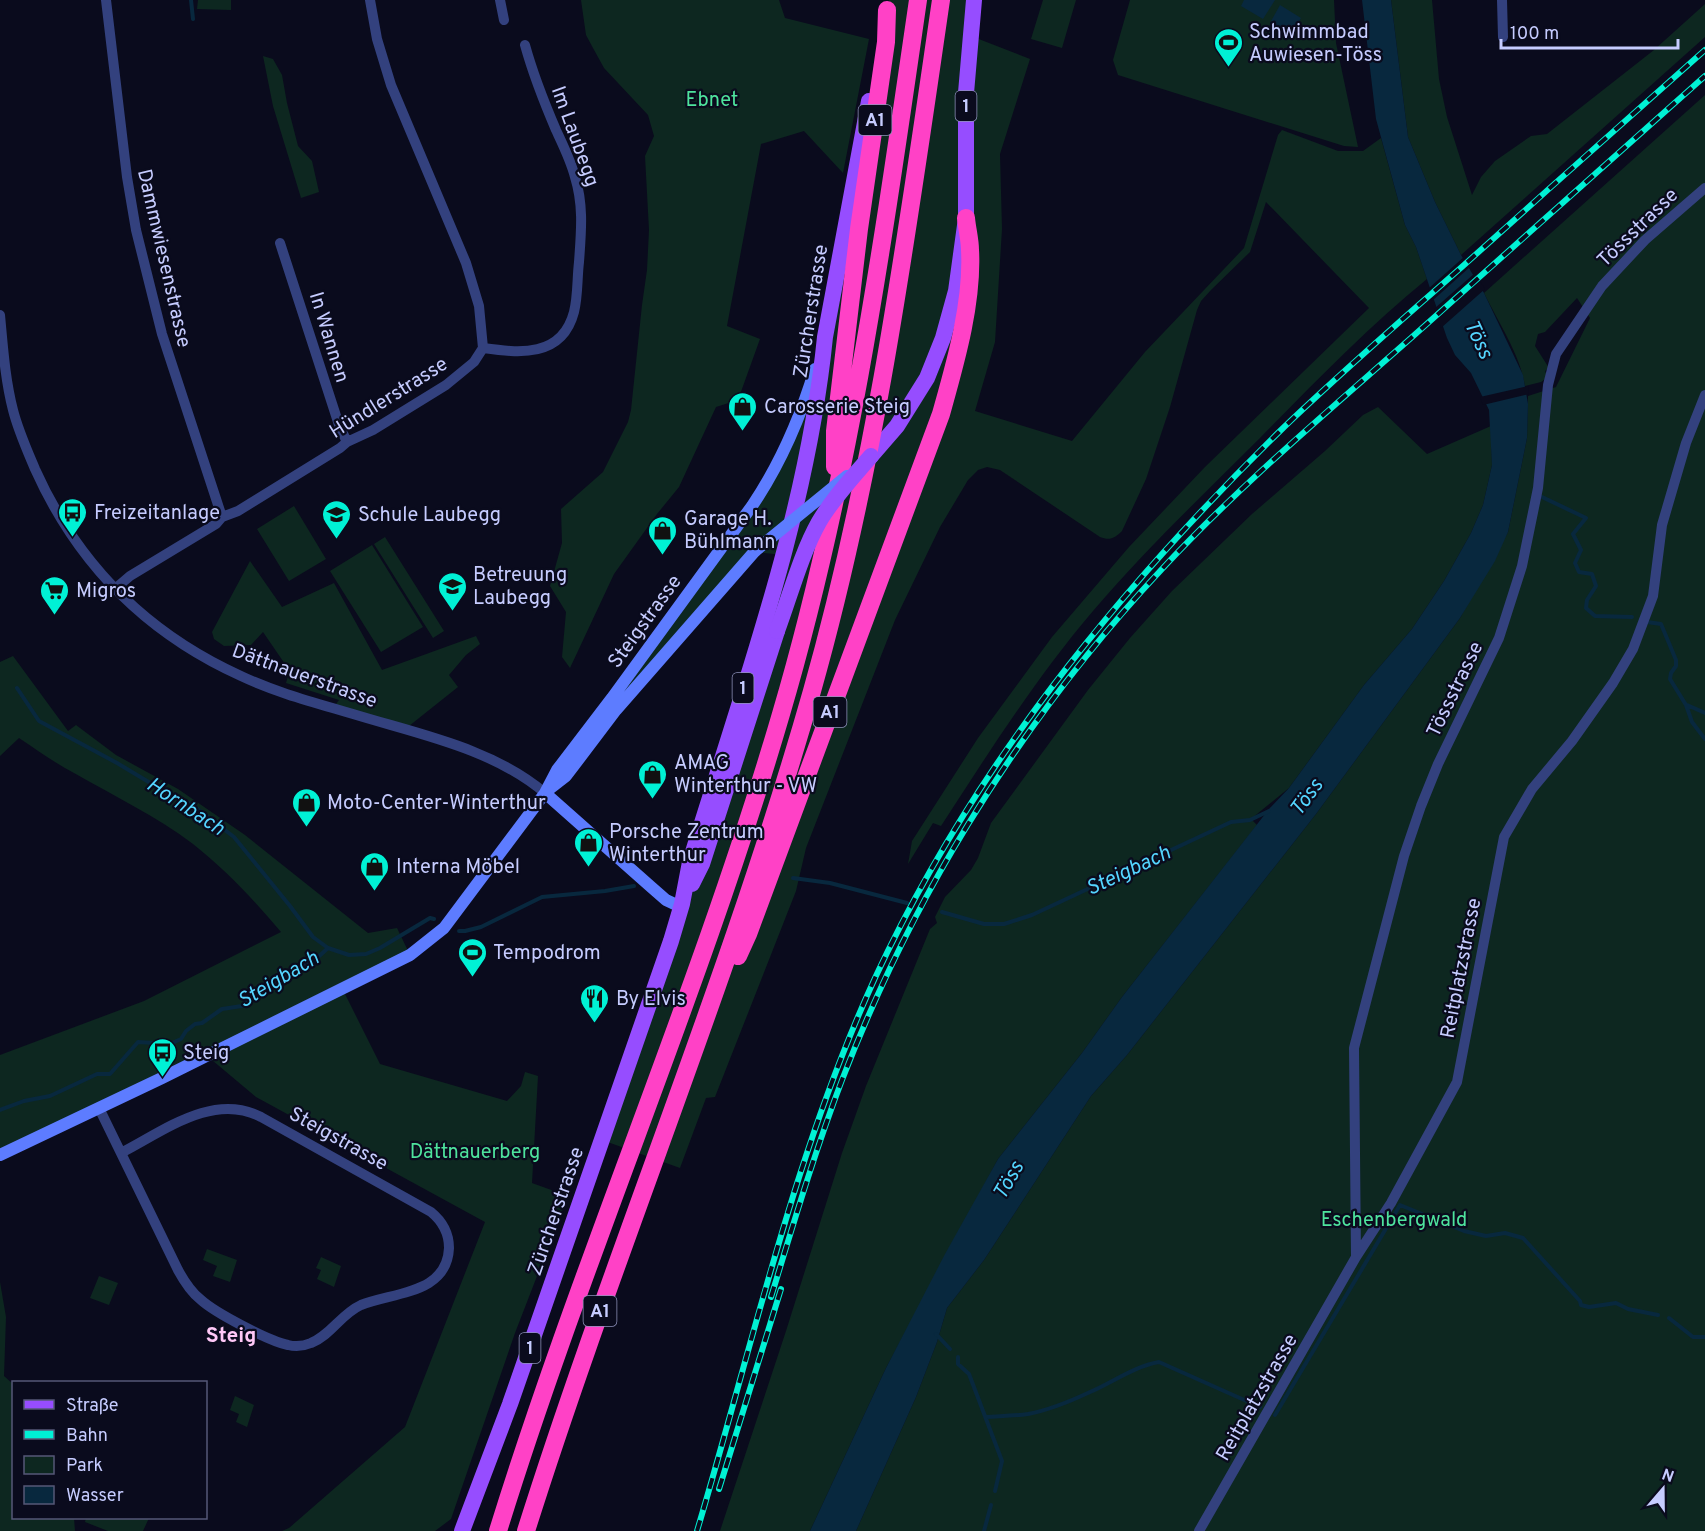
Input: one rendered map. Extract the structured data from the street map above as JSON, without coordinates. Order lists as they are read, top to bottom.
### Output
{
  "streets": {
    "highway": ["A1"],
    "main road": [
      "1",
      "Zürcherstrasse",
      "Steigstrasse",
      "Dättnauerstrasse"
    ],
    "street": [
      "Im Laubegg",
      "Tössstrasse",
      "Dammwiesenstrasse",
      "In Wannen",
      "Hündlerstrasse",
      "Reitplatzstrasse"
    ]
  },
  "crossings": [
    ["A1", "Zürcherstrasse"],
    ["Im Laubegg", "Hündlerstrasse"],
    ["Tössstrasse", "Reitplatzstrasse"],
    ["Dammwiesenstrasse", "Hündlerstrasse"],
    ["Zürcherstrasse", "Steigstrasse"],
    ["Zürcherstrasse", "Dättnauerstrasse"],
    ["In Wannen", "Hündlerstrasse"],
    ["Hündlerstrasse", "Dättnauerstrasse"],
    ["Steigstrasse", "Dättnauerstrasse"]
  ],
  "districts": ["Steig"],
  "water": ["Töss", "Hornbach", "Steigbach"],
  "parks": ["Ebnet", "Dättnauerberg", "Eschenbergwald"],
  "places": {
    "sports": ["Schwimmbad Auwiesen-Töss", "Tempodrom"],
    "shop": [
      "Carosserie Steig",
      "Garage H. Bühlmann",
      "AMAG Winterthur - VW",
      "Moto-Center-Winterthur",
      "Porsche Zentrum Winterthur",
      "Interna Möbel"
    ],
    "bus stop": ["Freizeitanlage", "Steig"],
    "school or university": ["Schule Laubegg", "Betreuung Laubegg"],
    "supermarket": ["Migros"],
    "restaurant": ["By Elvis"]
  },
  "legend": [
    "Straße",
    "Bahn",
    "Park",
    "Wasser"
  ],
  "scale_bar": "100 m",
  "north": "top"
}
